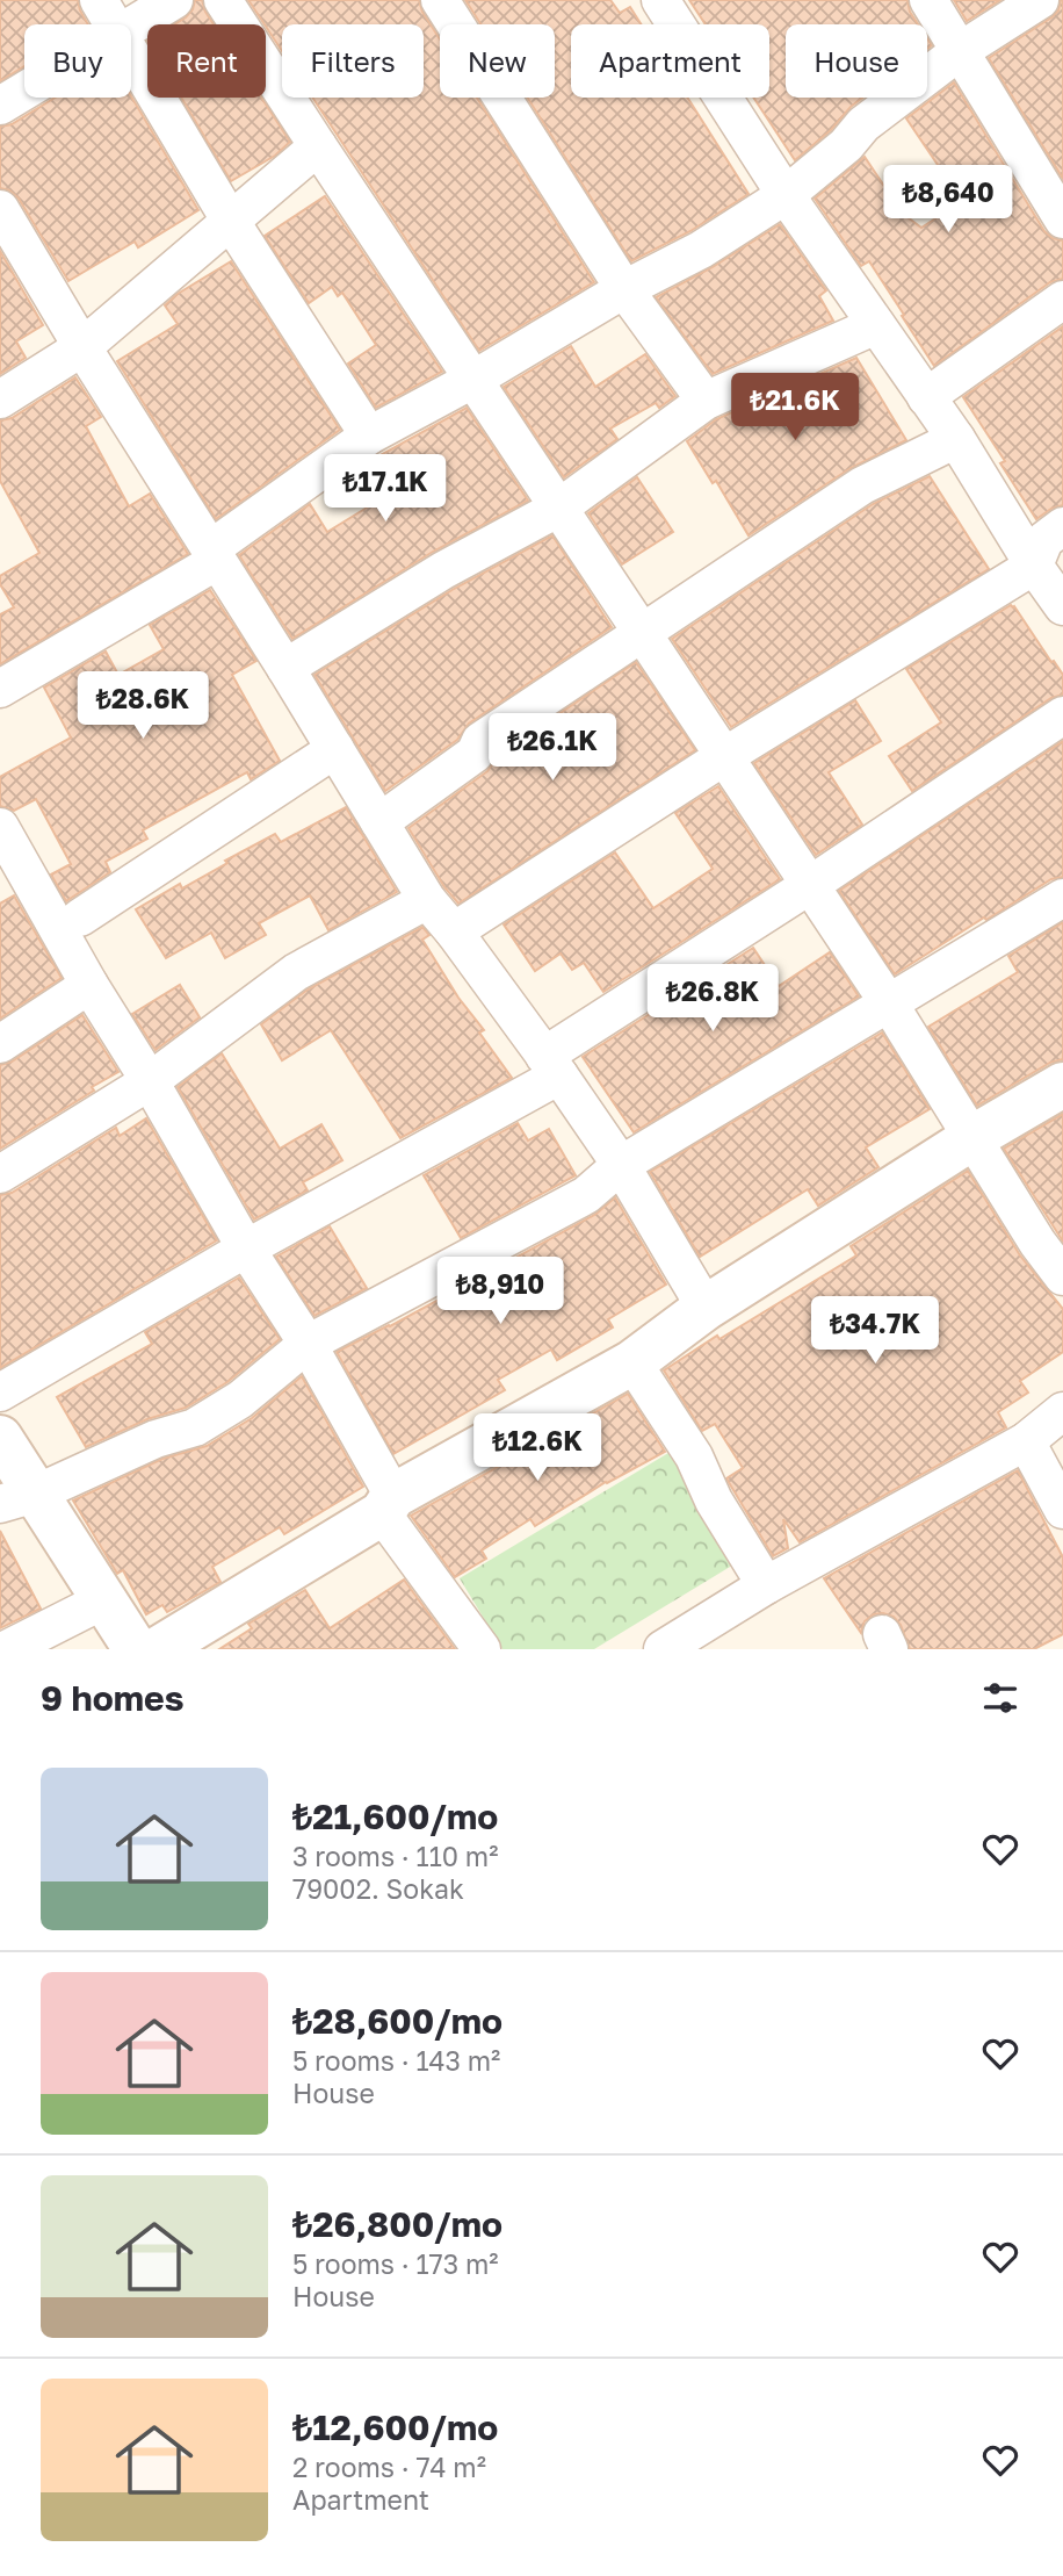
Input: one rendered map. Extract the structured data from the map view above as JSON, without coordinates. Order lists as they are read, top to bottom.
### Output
{
  "page": {
    "chip": [
      "Buy",
      "Rent",
      "Filters",
      "New",
      "Apartment",
      "House"
    ],
    "price": [
      "₺8,640",
      "₺21.6K",
      "₺17.1K",
      "₺28.6K",
      "₺26.1K",
      "₺26.8K",
      "₺8,910",
      "₺34.7K",
      "₺12.6K"
    ],
    "heading": "9 homes",
    "list": [
      {
        "name": "₺21,600/mo",
        "note": "3 rooms · 110 m² · 79002. Sokak"
      },
      {
        "name": "₺28,600/mo",
        "note": "5 rooms · 143 m² · House"
      },
      {
        "name": "₺26,800/mo",
        "note": "5 rooms · 173 m² · House"
      },
      {
        "name": "₺12,600/mo",
        "note": "2 rooms · 74 m² · Apartment"
      }
    ]
  }
}
